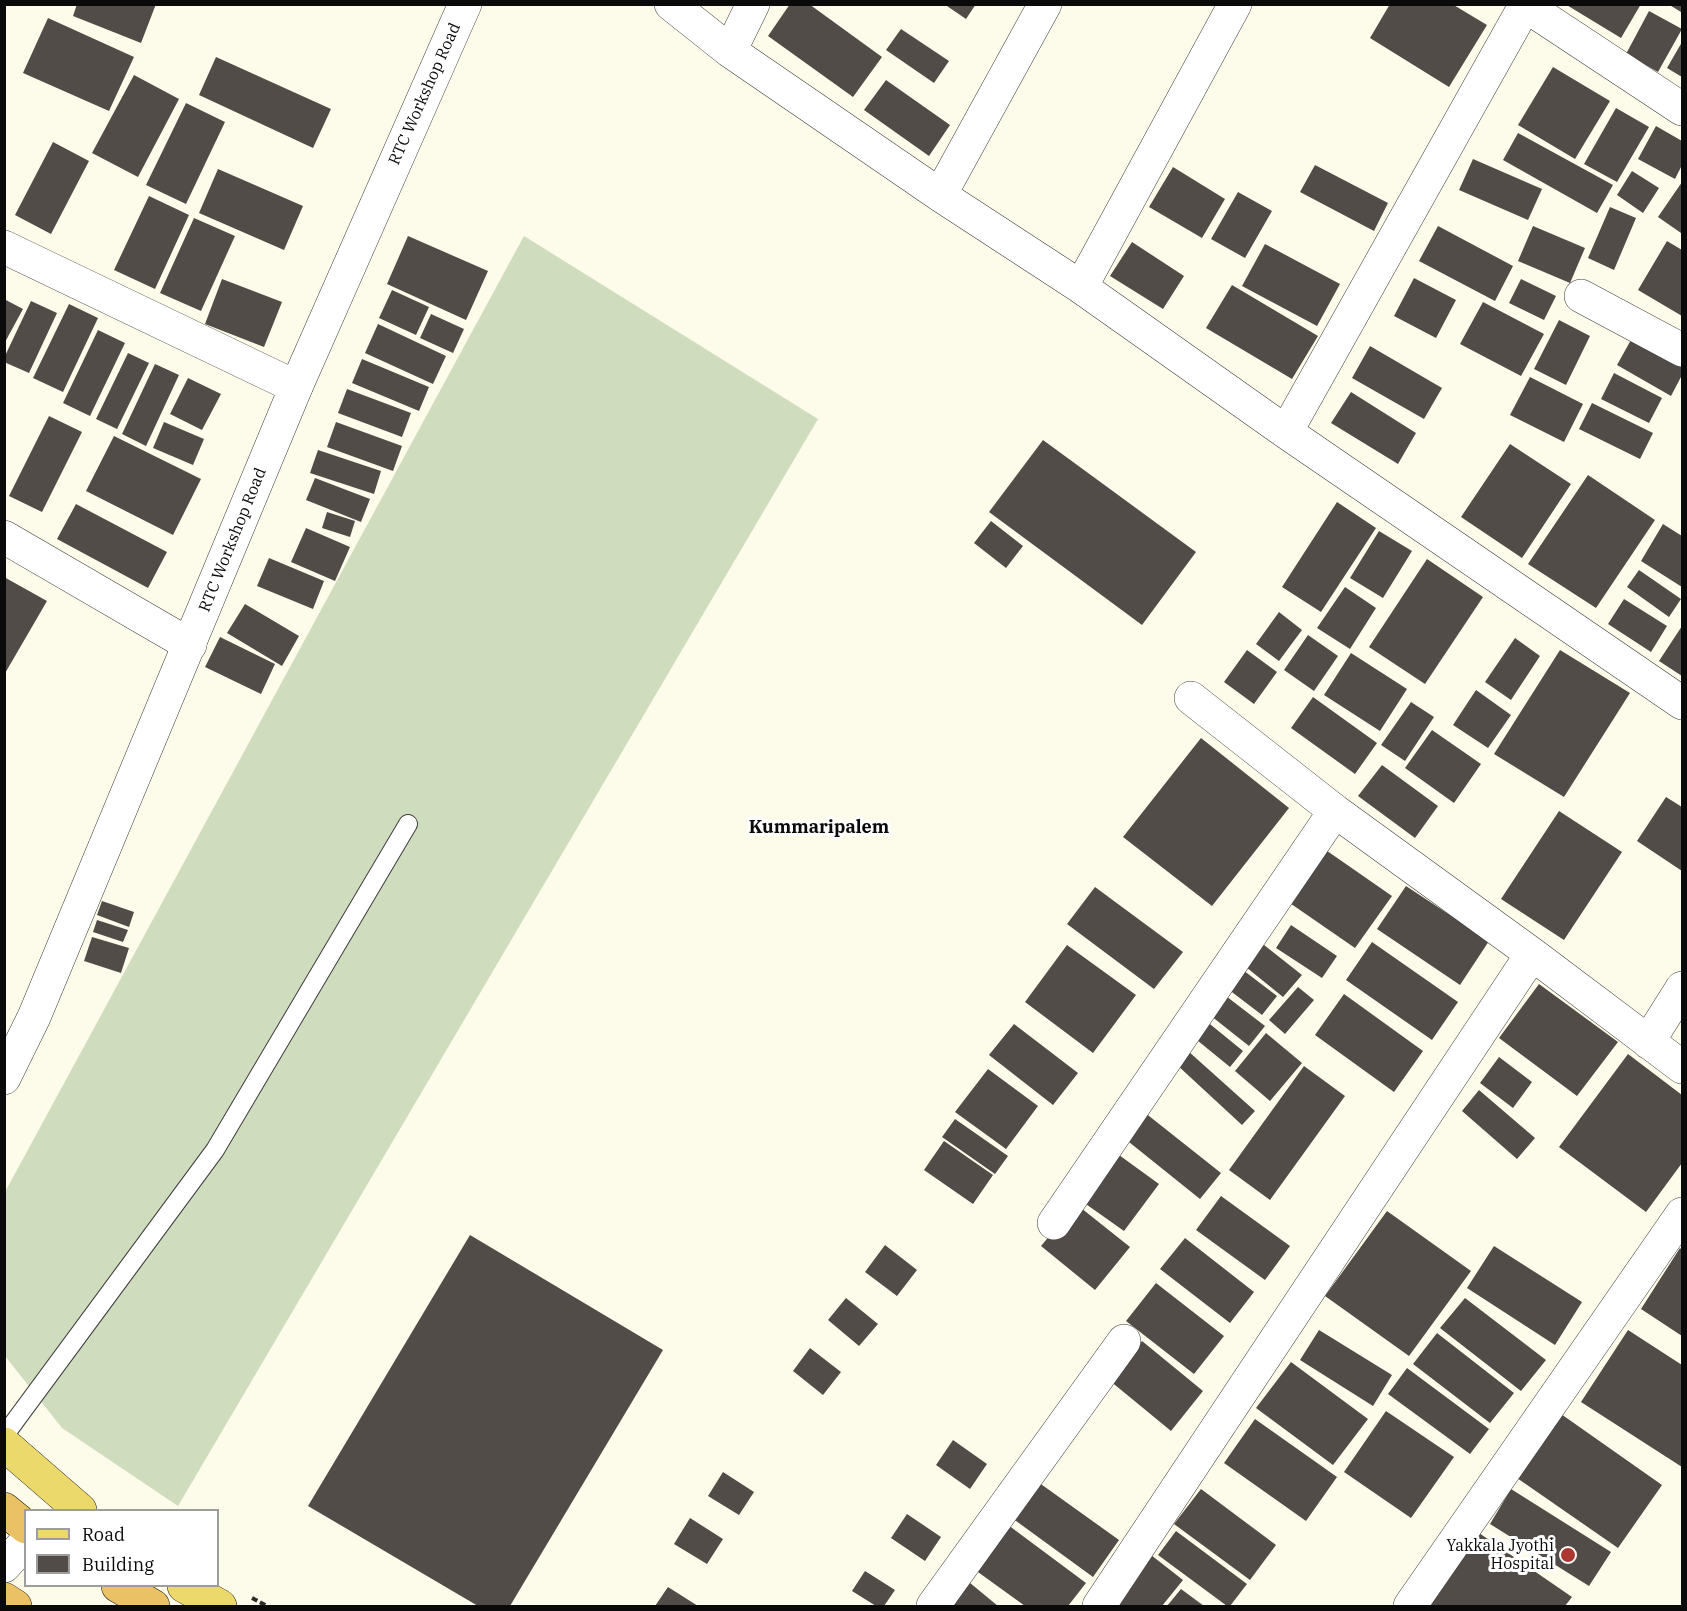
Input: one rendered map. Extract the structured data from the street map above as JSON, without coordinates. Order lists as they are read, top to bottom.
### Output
{
  "streets": {
    "street": ["RTC Workshop Road"]
  },
  "districts": ["Kummaripalem"],
  "places": ["Yakkala Jyothi Hospital"],
  "legend": ["Road", "Building"]
}
